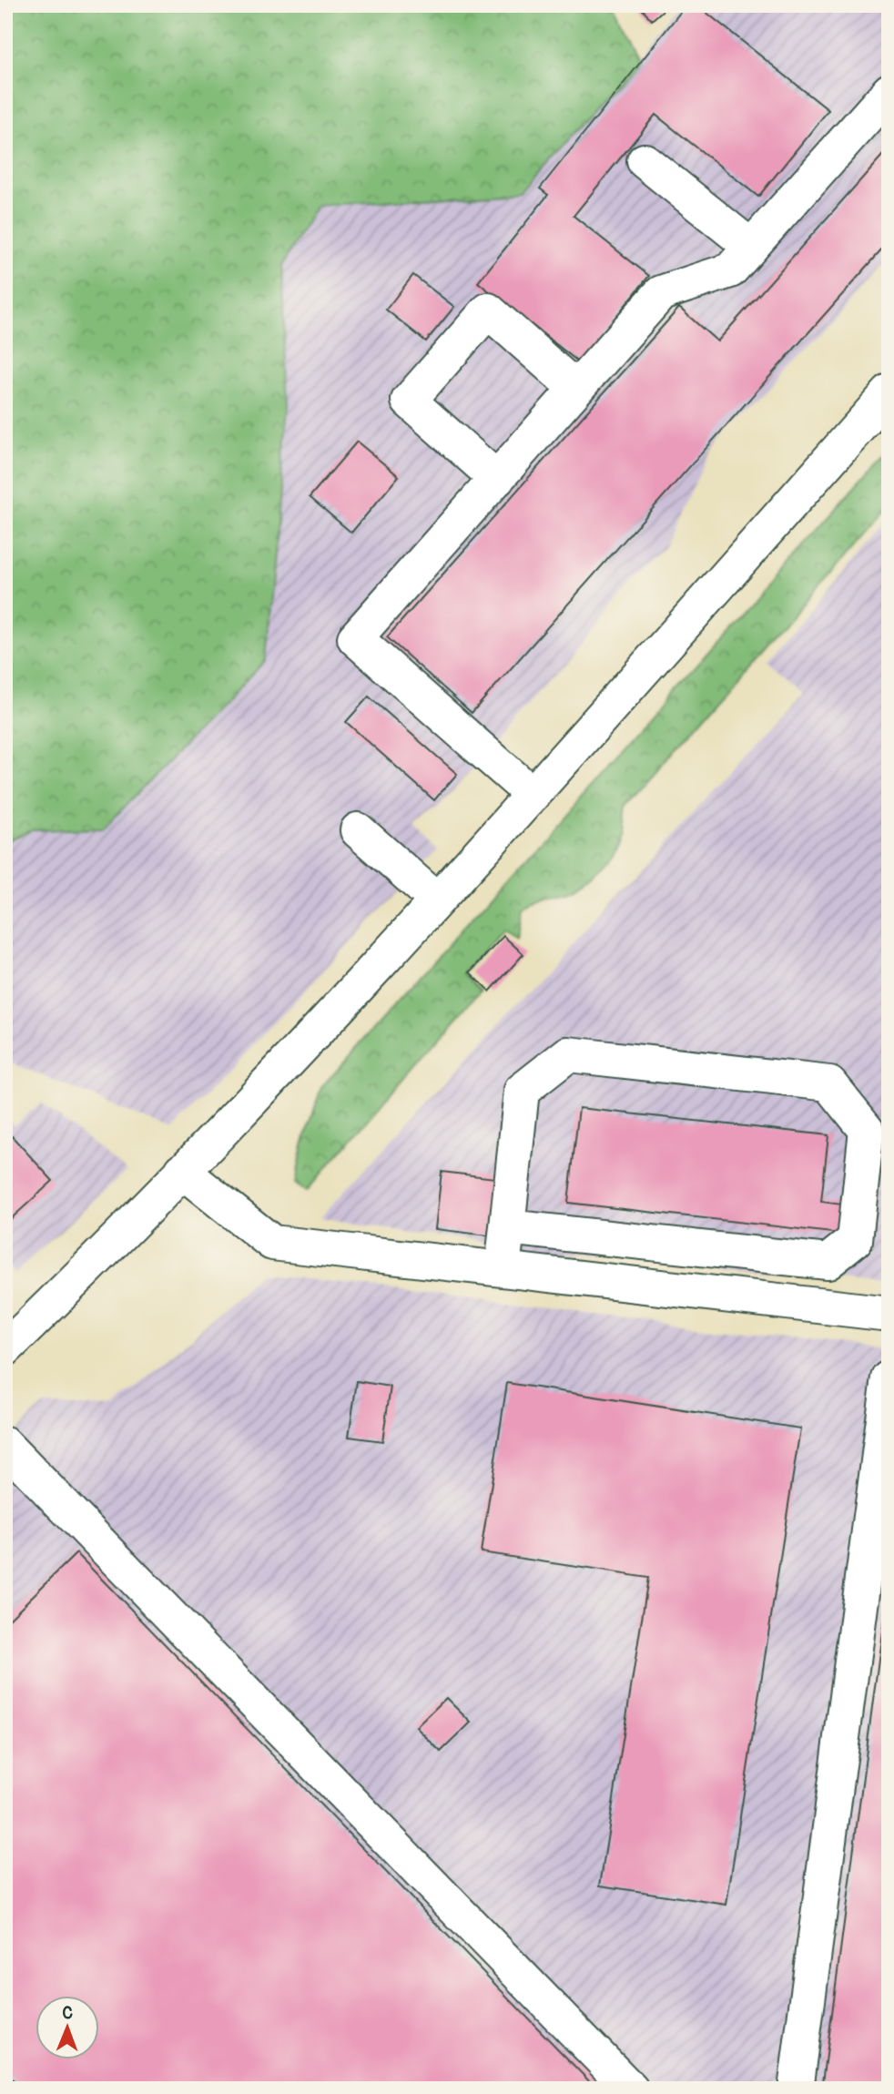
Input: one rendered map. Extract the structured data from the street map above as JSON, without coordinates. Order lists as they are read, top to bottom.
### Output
{
  "north": "top"
}
